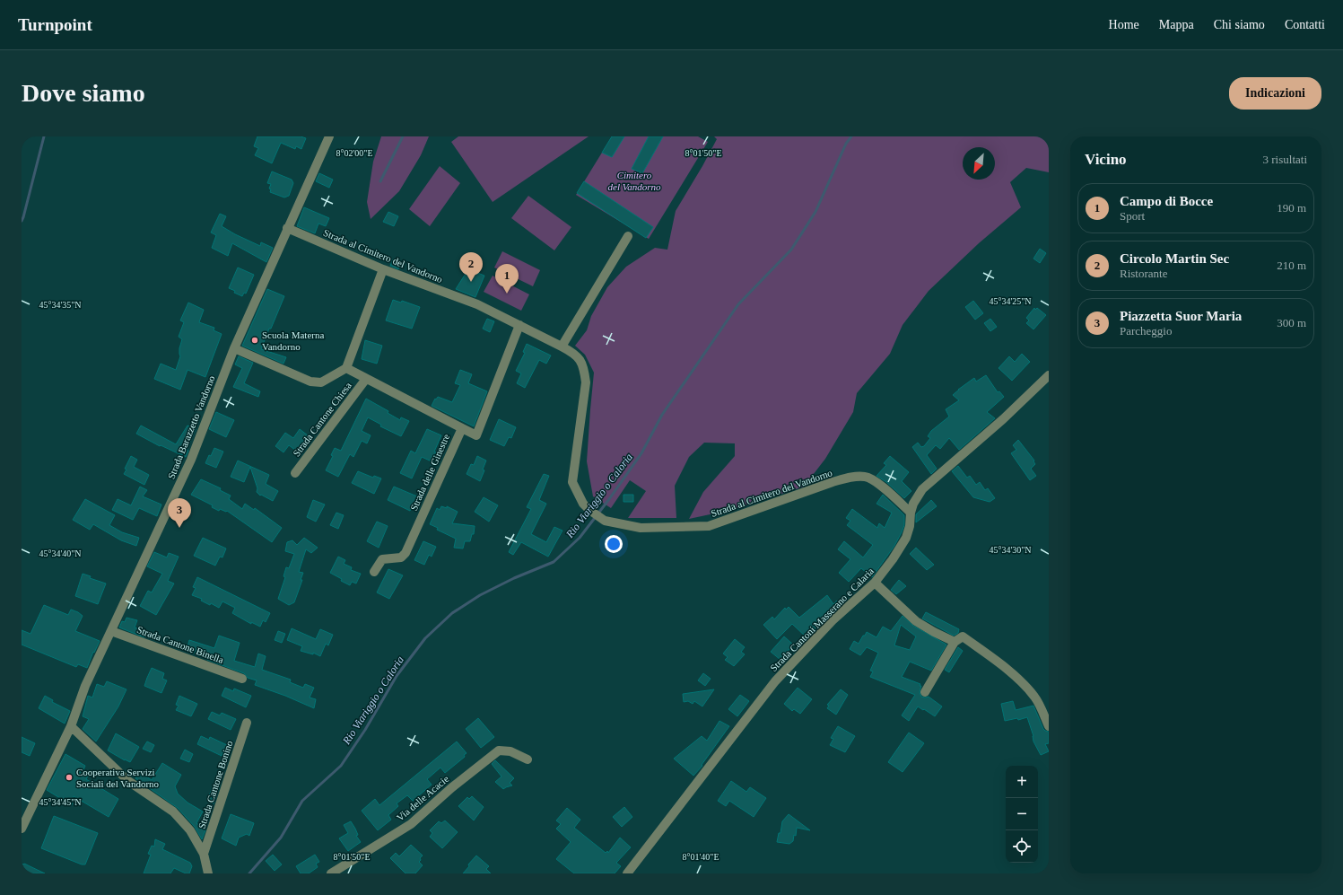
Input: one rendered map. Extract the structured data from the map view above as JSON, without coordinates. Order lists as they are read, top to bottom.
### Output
{
  "streets": {
    "street": [
      "Strada al Cimitero del Vandorno",
      "Strada Cantone Chiesa",
      "Strada Barazzetto Vandorno",
      "Strada delle Ginestre",
      "Strada Cantoni Masserano e Calaria",
      "Strada Cantone Binella",
      "Strada Cantone Bonino",
      "Via delle Acacie"
    ]
  },
  "crossings": [
    ["Strada al Cimitero del Vandorno", "Strada Cantone Chiesa"],
    ["Strada al Cimitero del Vandorno", "Strada Barazzetto Vandorno"],
    ["Strada al Cimitero del Vandorno", "Strada delle Ginestre"],
    ["Strada al Cimitero del Vandorno", "Strada Cantoni Masserano e Calaria"],
    ["Strada Cantone Chiesa", "Strada Barazzetto Vandorno"],
    ["Strada Cantone Chiesa", "Strada delle Ginestre"],
    ["Strada Barazzetto Vandorno", "Strada Cantone Binella"],
    ["Strada Barazzetto Vandorno", "Strada Cantone Bonino"]
  ],
  "water": ["Rio Viariggio o Caloria"],
  "parks": ["Cimitero del Vandorno"],
  "places": ["Scuola Materna Vandorno", "Cooperativa Servizi Sociali del Vandorno"],
  "north": "bottom left",
  "page": {
    "header": "Turnpoint",
    "nav": [
      "Home",
      "Mappa",
      "Chi siamo",
      "Contatti"
    ],
    "buttons": "Indicazioni",
    "title": "Dove siamo",
    "heading": ["Vicino", "3 risultati"],
    "list": [
      {
        "mark": "1",
        "name": "Campo di Bocce",
        "note": "Sport",
        "value": "190 m"
      },
      {
        "mark": "2",
        "name": "Circolo Martin Sec",
        "note": "Ristorante",
        "value": "210 m"
      },
      {
        "mark": "3",
        "name": "Piazzetta Suor Maria",
        "note": "Parcheggio",
        "value": "300 m"
      }
    ],
    "pins": ["2", "1", "3"],
    "map_buttons": ["+", "−"]
  },
  "coordinates": [
    "8°02'00\"E",
    "8°01'50\"E",
    "45°34'25\"N",
    "45°34'35\"N",
    "45°34'30\"N",
    "45°34'40\"N",
    "45°34'45\"N",
    "8°01'40\"E"
  ]
}
